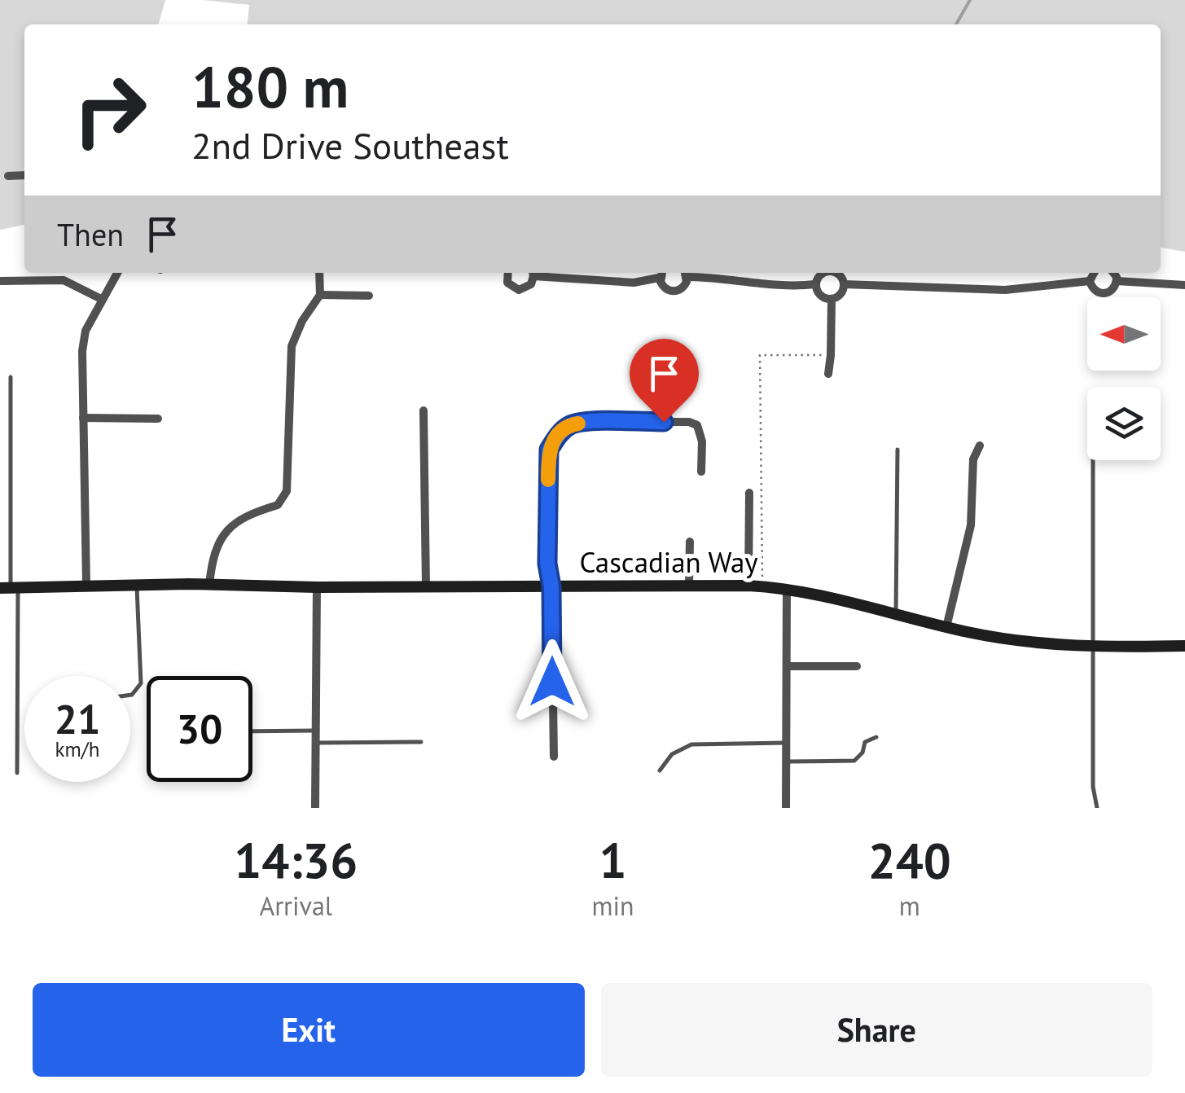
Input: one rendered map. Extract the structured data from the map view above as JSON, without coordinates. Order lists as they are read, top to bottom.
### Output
{
  "streets": {
    "street": ["Cascadian Way"]
  },
  "north": "left",
  "page": {
    "turn": ["180 m", "2nd Drive Southeast"],
    "then": "Then",
    "speed": "21 km/h",
    "limit": "30",
    "eta": [
      "14:36",
      "Arrival",
      "1",
      "min",
      "240",
      "m"
    ],
    "buttons": ["Exit", "Share"]
  }
}
